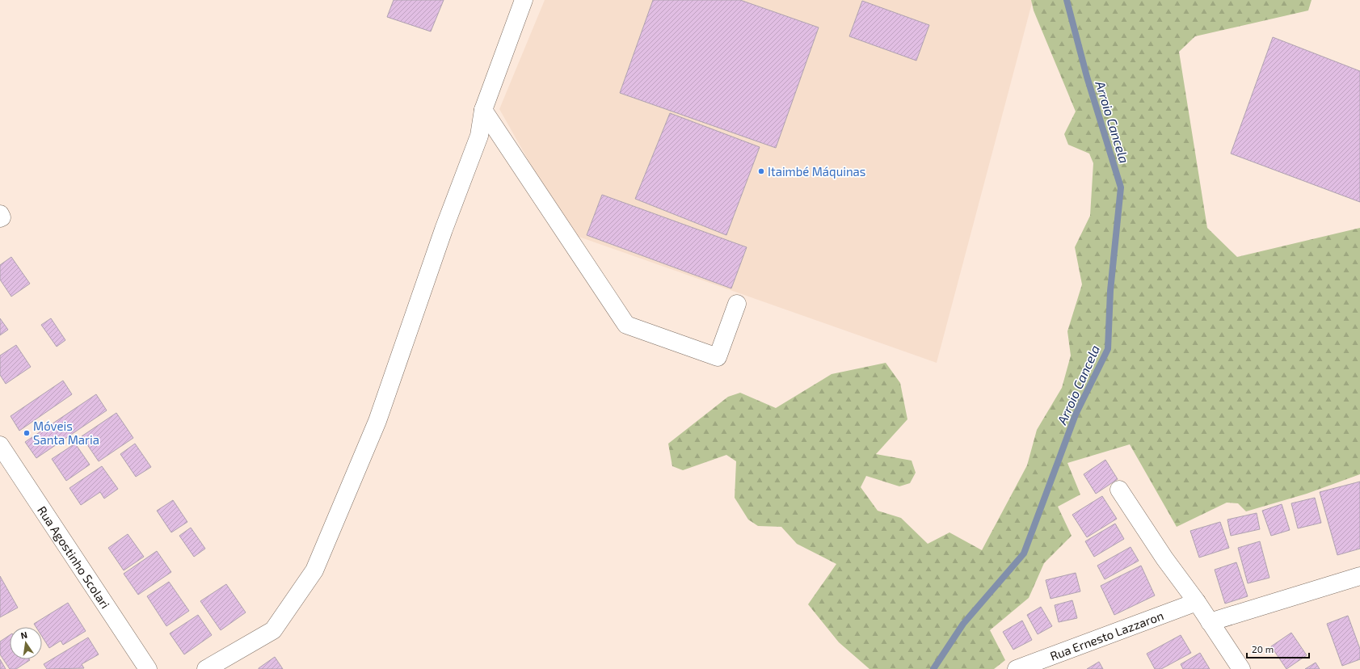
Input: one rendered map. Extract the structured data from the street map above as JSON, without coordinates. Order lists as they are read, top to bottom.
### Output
{
  "streets": {
    "street": ["Rua Agostinho Scolari", "Rua Ernesto Lazzaron"]
  },
  "water": ["Arroio Cancela"],
  "places": ["Itaimbé Máquinas", "Móveis Santa Maria"],
  "scale_bar": "20 m",
  "north": "top"
}
